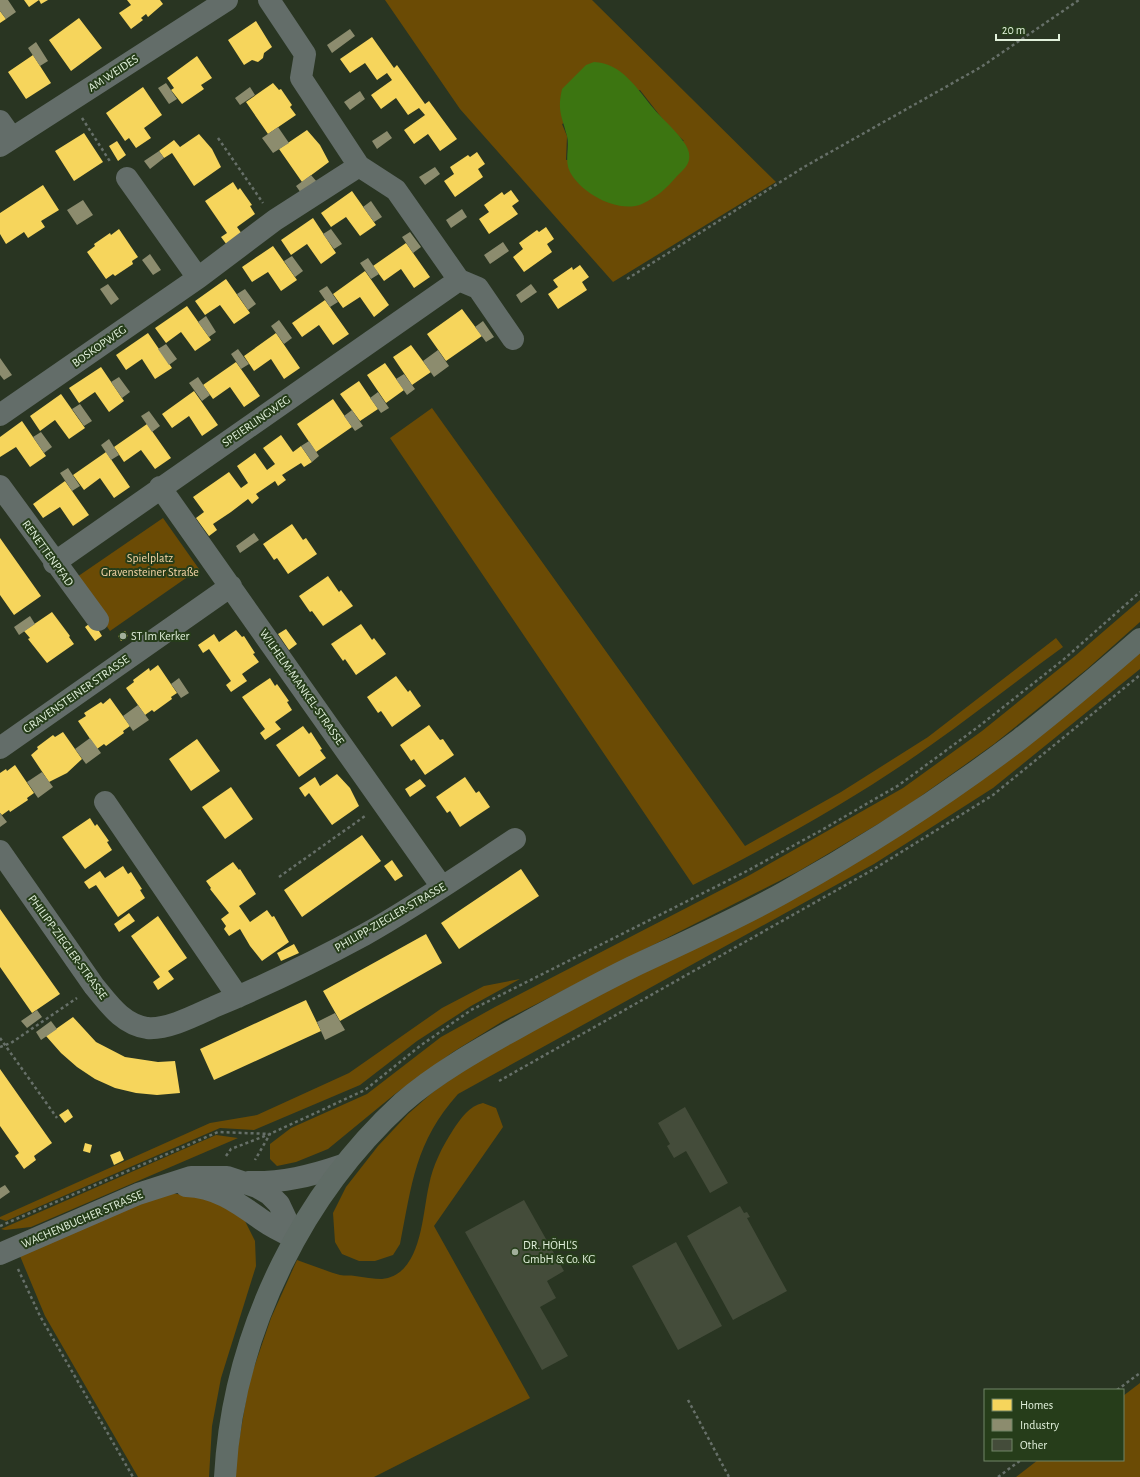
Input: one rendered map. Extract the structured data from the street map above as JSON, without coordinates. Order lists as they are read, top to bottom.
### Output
{
  "streets": {
    "street": [
      "AM WEIDES",
      "BOSKOPWEG",
      "SPEIERLINGWEG",
      "RENETTENPFAD",
      "WILHELM-MANKEL-STRASSE",
      "GRAVENSTEINER STRASSE",
      "PHILIPP-ZIEGLER-STRASSE",
      "WACHENBUCHER STRASSE"
    ]
  },
  "crossings": [
    ["SPEIERLINGWEG", "RENETTENPFAD"],
    ["SPEIERLINGWEG", "WILHELM-MANKEL-STRASSE"],
    ["WILHELM-MANKEL-STRASSE", "GRAVENSTEINER STRASSE"],
    ["WILHELM-MANKEL-STRASSE", "PHILIPP-ZIEGLER-STRASSE"]
  ],
  "parks": ["Spielplatz Gravensteiner Straße"],
  "places": ["ST Im Kerker", "DR. HÖHL'S GmbH & Co. KG"],
  "legend": ["Homes", "Industry", "Other"],
  "scale_bar": "20 m"
}
